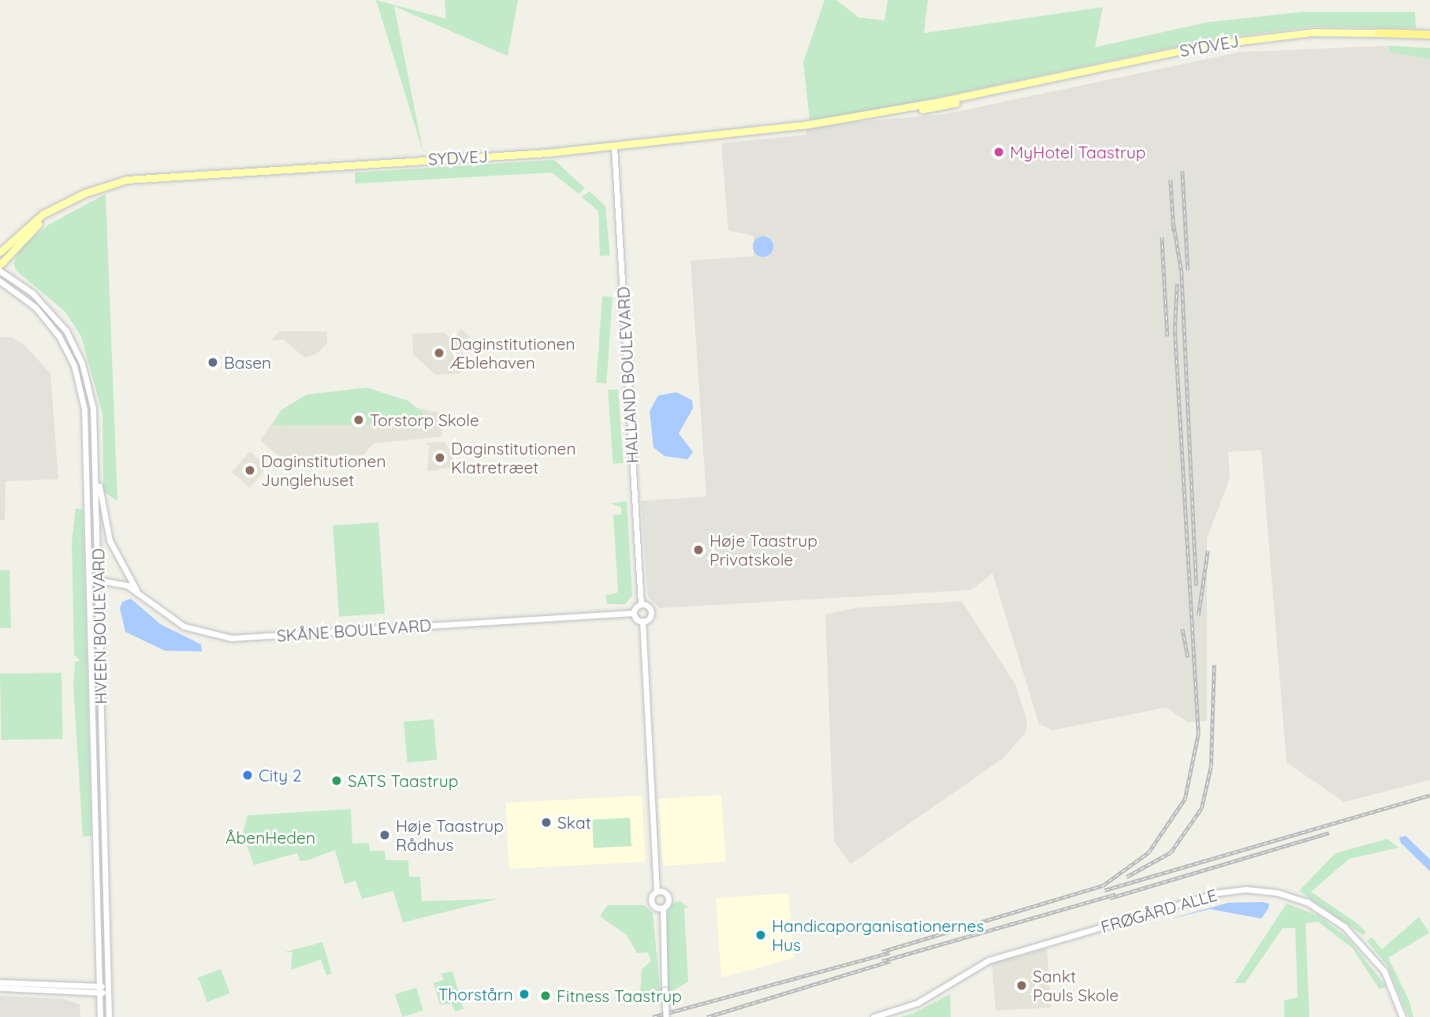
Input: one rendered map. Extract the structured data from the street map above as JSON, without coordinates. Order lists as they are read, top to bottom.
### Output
{
  "streets": {
    "main road": ["SYDVEJ"],
    "street": [
      "HALLAND BOULEVARD",
      "HVEEN BOULEVARD",
      "SKÅNE BOULEVARD",
      "FRØGÅRD ALLE"
    ]
  },
  "crossings": [
    ["SYDVEJ", "HALLAND BOULEVARD"],
    ["HVEEN BOULEVARD", "SKÅNE BOULEVARD"]
  ],
  "parks": ["ÅbenHeden"],
  "places": [
    "MyHotel Taastrup",
    "Daginstitutionen Æblehaven",
    "Basen",
    "Torstorp Skole",
    "Daginstitutionen Klatretræet",
    "Daginstitutionen Junglehuset",
    "Høje Taastrup Privatskole",
    "City 2",
    "SATS Taastrup",
    "Skat",
    "Høje Taastrup Rådhus",
    "Handicaporganisationernes Hus",
    "Sankt Pauls Skole",
    "Thorstårn",
    "Fitness Taastrup"
  ]
}
